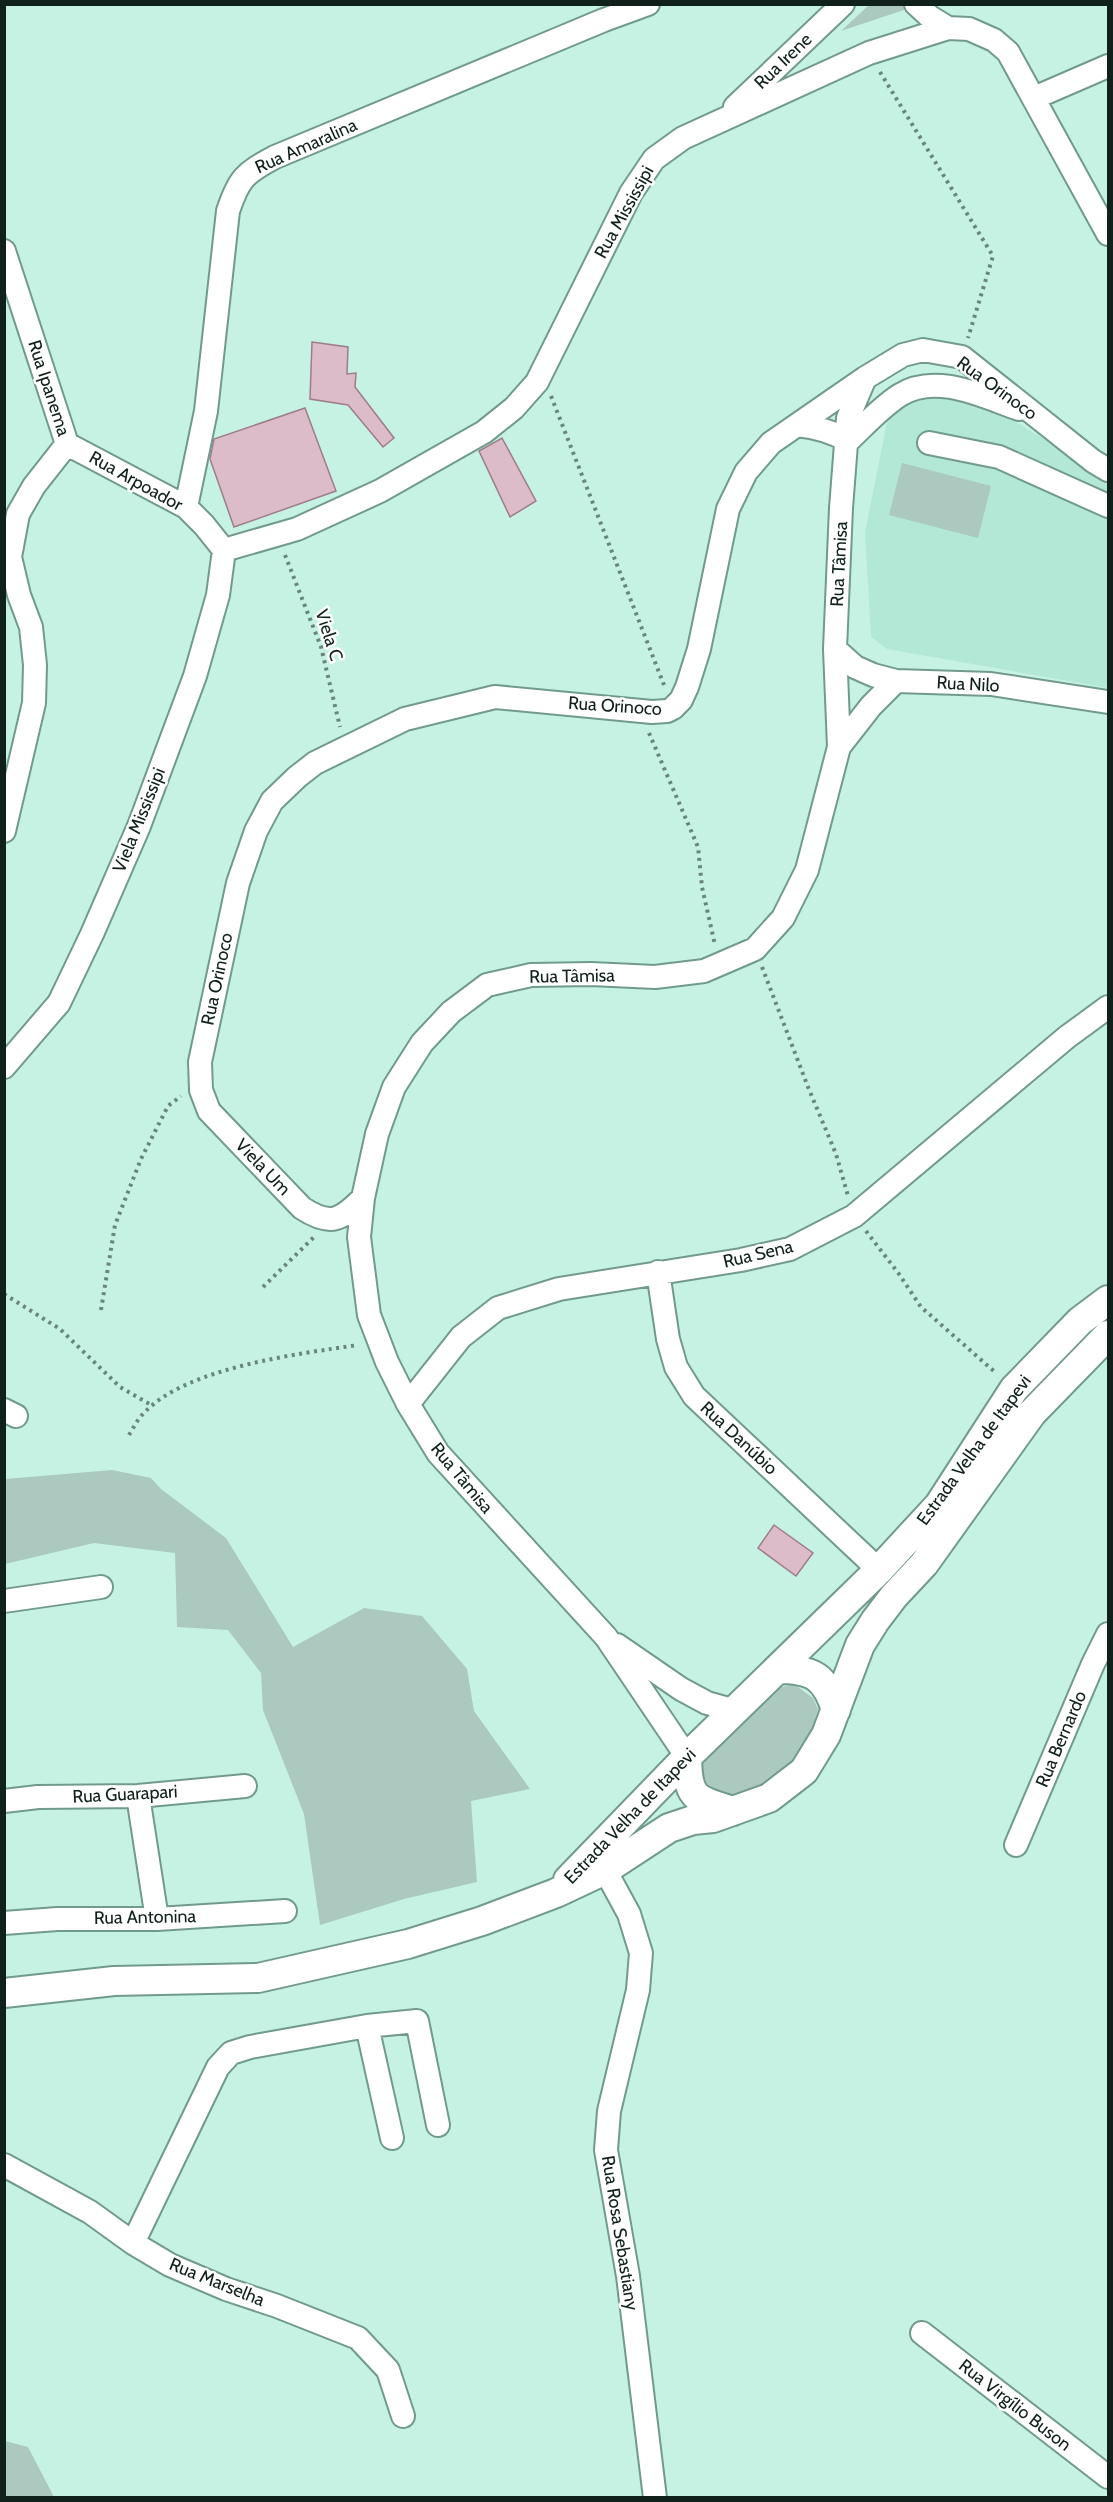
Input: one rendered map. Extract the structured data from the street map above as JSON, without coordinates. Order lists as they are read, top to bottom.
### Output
{
  "streets": {
    "main road": ["Estrada Velha de Itapevi"],
    "street": [
      "Rua Irene",
      "Rua Amaralina",
      "Rua Mississipi",
      "Rua Ipanema",
      "Rua Orinoco",
      "Rua Arpoador",
      "Rua Tâmisa",
      "Rua Nilo",
      "Viela Mississipi",
      "Viela Um",
      "Rua Sena",
      "Rua Danúbio",
      "Rua Bernardo",
      "Rua Guarapari",
      "Rua Antonina",
      "Rua Rosa Sebastiany",
      "Rua Marselha",
      "Rua Virgílio Buson"
    ],
    "path": ["Viela C"]
  },
  "crossings": [
    ["Rua Irene", "Rua Mississipi"],
    ["Rua Amaralina", "Rua Arpoador"],
    ["Rua Mississipi", "Rua Arpoador"],
    ["Rua Mississipi", "Viela C"],
    ["Rua Mississipi", "Viela Mississipi"],
    ["Rua Ipanema", "Rua Arpoador"],
    ["Rua Orinoco", "Rua Tâmisa"],
    ["Rua Orinoco", "Viela C"],
    ["Rua Orinoco", "Viela Um"],
    ["Rua Arpoador", "Viela Mississipi"],
    ["Rua Tâmisa", "Rua Nilo"],
    ["Rua Tâmisa", "Rua Sena"],
    ["Rua Tâmisa", "Estrada Velha de Itapevi"],
    ["Rua Sena", "Rua Danúbio"],
    ["Rua Danúbio", "Estrada Velha de Itapevi"],
    ["Estrada Velha de Itapevi", "Rua Rosa Sebastiany"]
  ]
}
